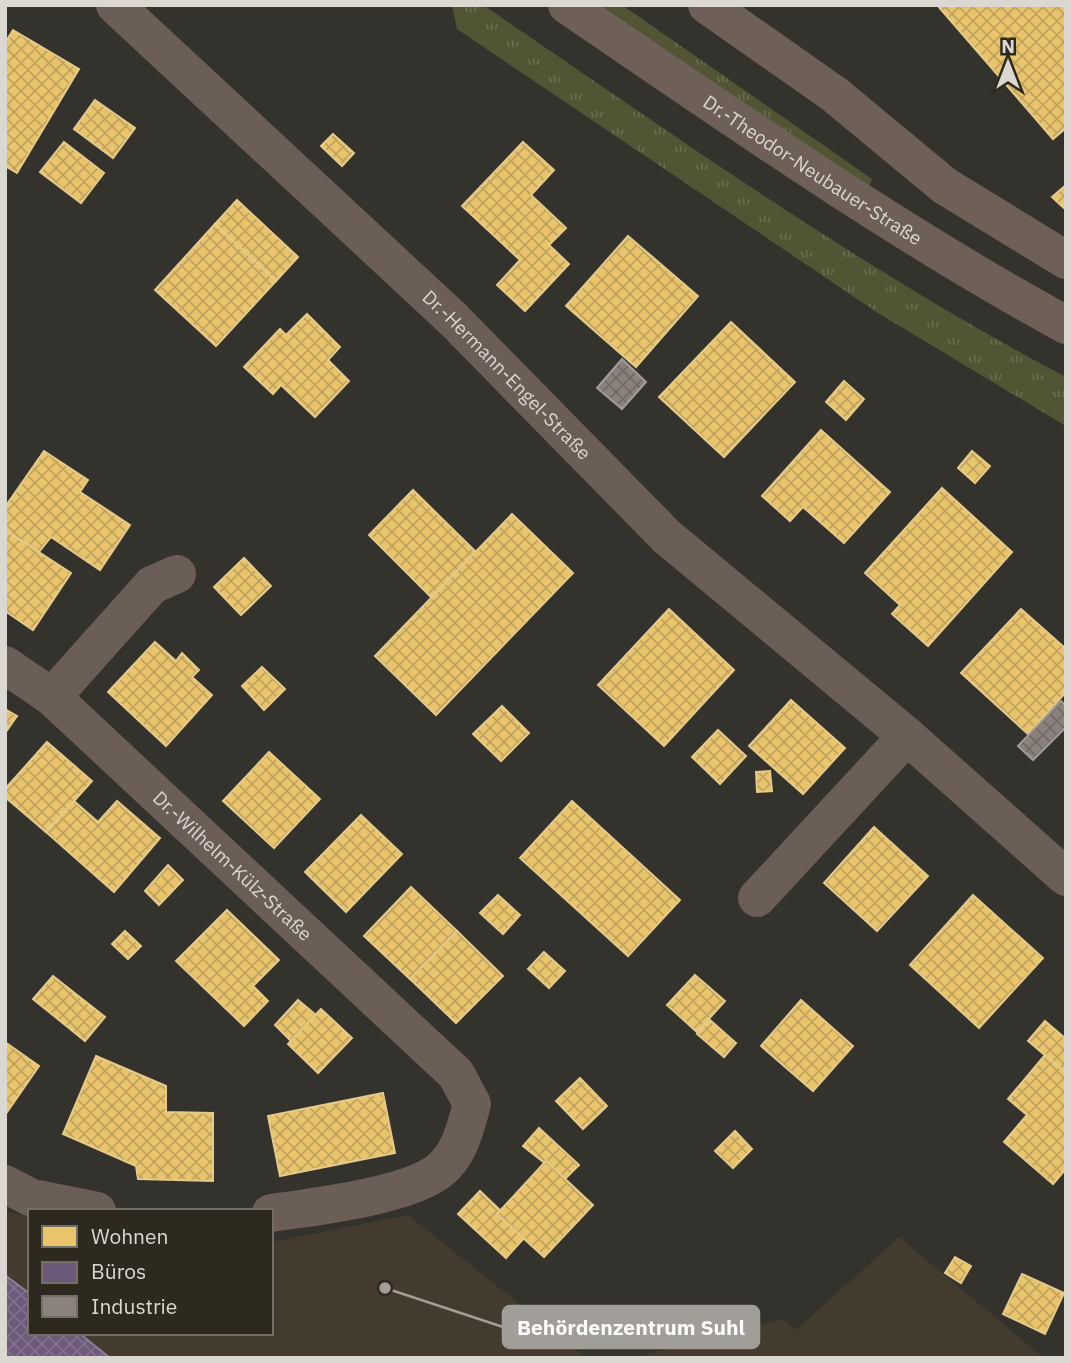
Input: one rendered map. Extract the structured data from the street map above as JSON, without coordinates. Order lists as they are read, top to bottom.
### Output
{
  "streets": {
    "main road": ["Dr.-Theodor-Neubauer-Straße"],
    "street": ["Dr.-Hermann-Engel-Straße", "Dr.-Wilhelm-Külz-Straße"]
  },
  "places": ["Behördenzentrum Suhl"],
  "legend": ["Wohnen", "Büros", "Industrie"],
  "north": "top"
}
